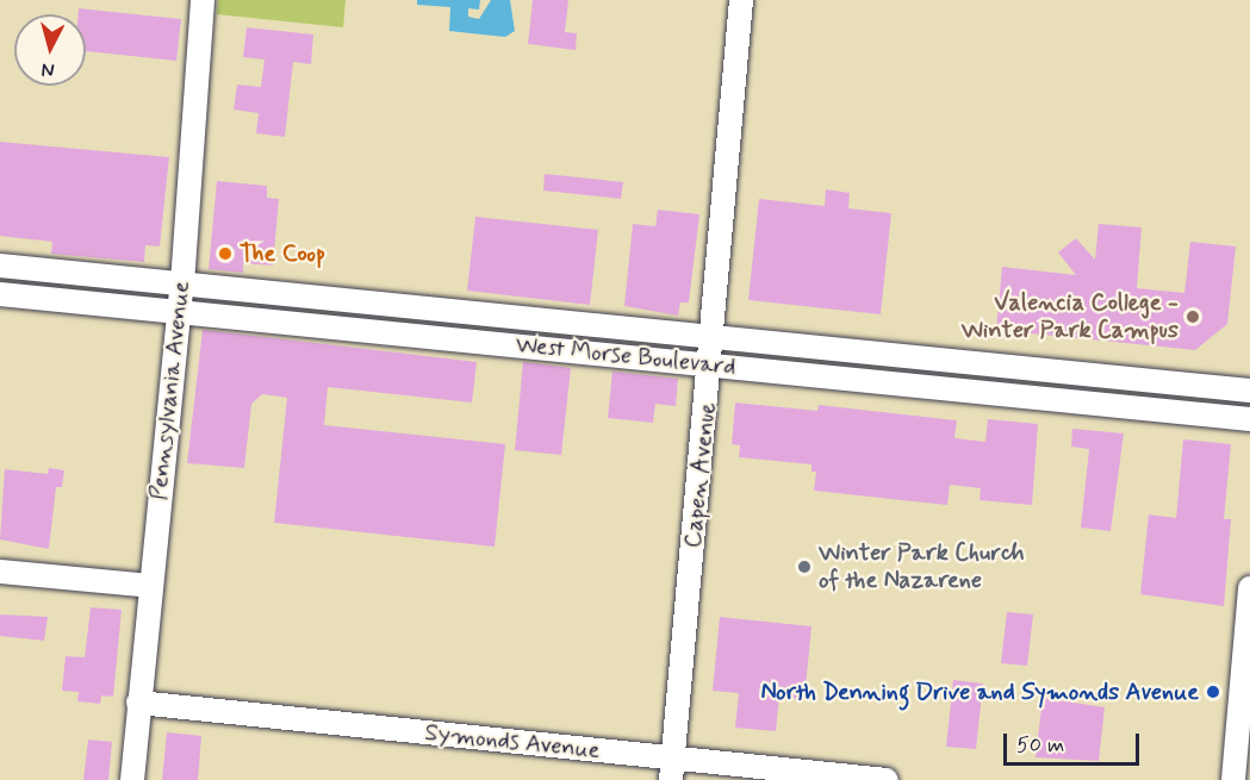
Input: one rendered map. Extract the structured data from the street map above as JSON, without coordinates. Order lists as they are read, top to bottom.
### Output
{
  "streets": {
    "street": [
      "West Morse Boulevard",
      "Pennsylvania Avenue",
      "Capen Avenue",
      "Symonds Avenue"
    ]
  },
  "crossings": [
    ["West Morse Boulevard", "Pennsylvania Avenue"],
    ["West Morse Boulevard", "Capen Avenue"],
    ["Pennsylvania Avenue", "Symonds Avenue"],
    ["Capen Avenue", "Symonds Avenue"]
  ],
  "places": [
    "The Coop",
    "Valencia College - Winter Park Campus",
    "Winter Park Church of the Nazarene",
    "North Denning Drive and Symonds Avenue"
  ],
  "scale_bar": "50 m",
  "north": "bottom"
}
